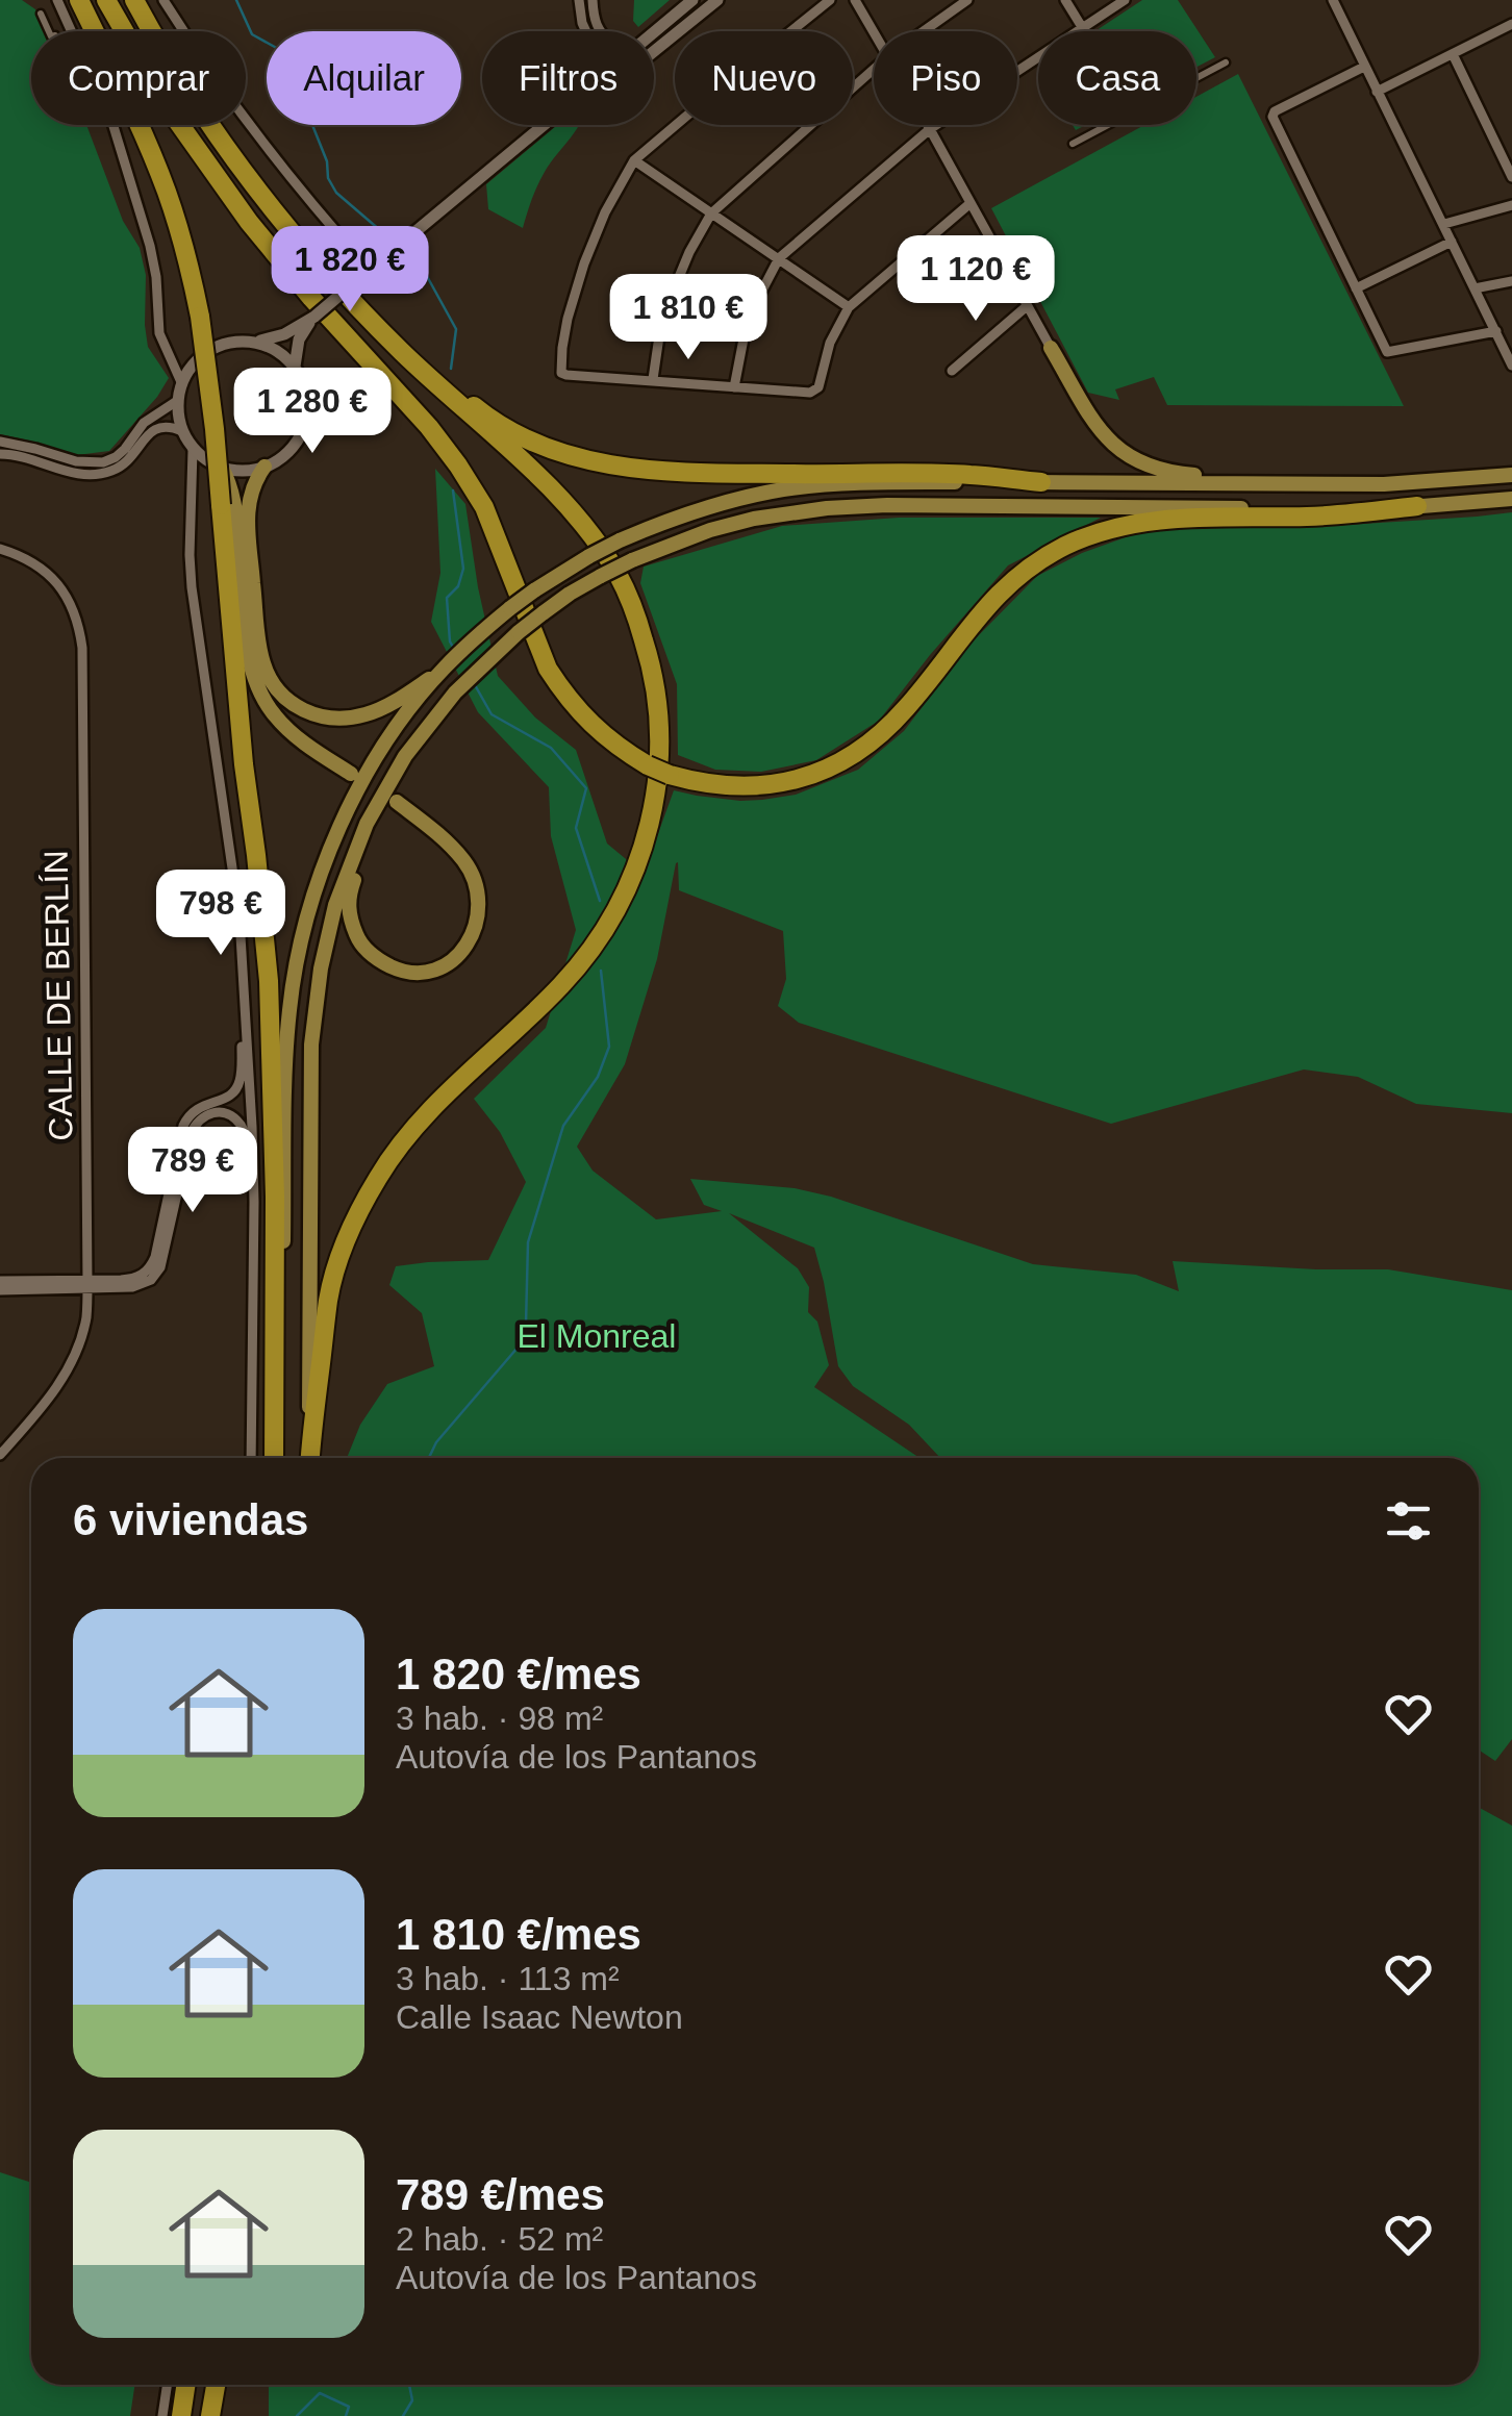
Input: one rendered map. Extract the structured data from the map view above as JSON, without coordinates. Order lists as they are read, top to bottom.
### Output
{
  "streets": {
    "street": ["CALLE DE BERLÍN"]
  },
  "parks": ["El Monreal"],
  "page": {
    "chip": [
      "Comprar",
      "Alquilar",
      "Filtros",
      "Nuevo",
      "Piso",
      "Casa"
    ],
    "price": [
      "1 820 €",
      "1 120 €",
      "1 810 €",
      "1 280 €",
      "798 €",
      "789 €"
    ],
    "heading": "6 viviendas",
    "list": [
      {
        "name": "1 820 €/mes",
        "note": "3 hab. · 98 m² · Autovía de los Pantanos"
      },
      {
        "name": "1 810 €/mes",
        "note": "3 hab. · 113 m² · Calle Isaac Newton"
      },
      {
        "name": "789 €/mes",
        "note": "2 hab. · 52 m² · Autovía de los Pantanos"
      }
    ]
  }
}
